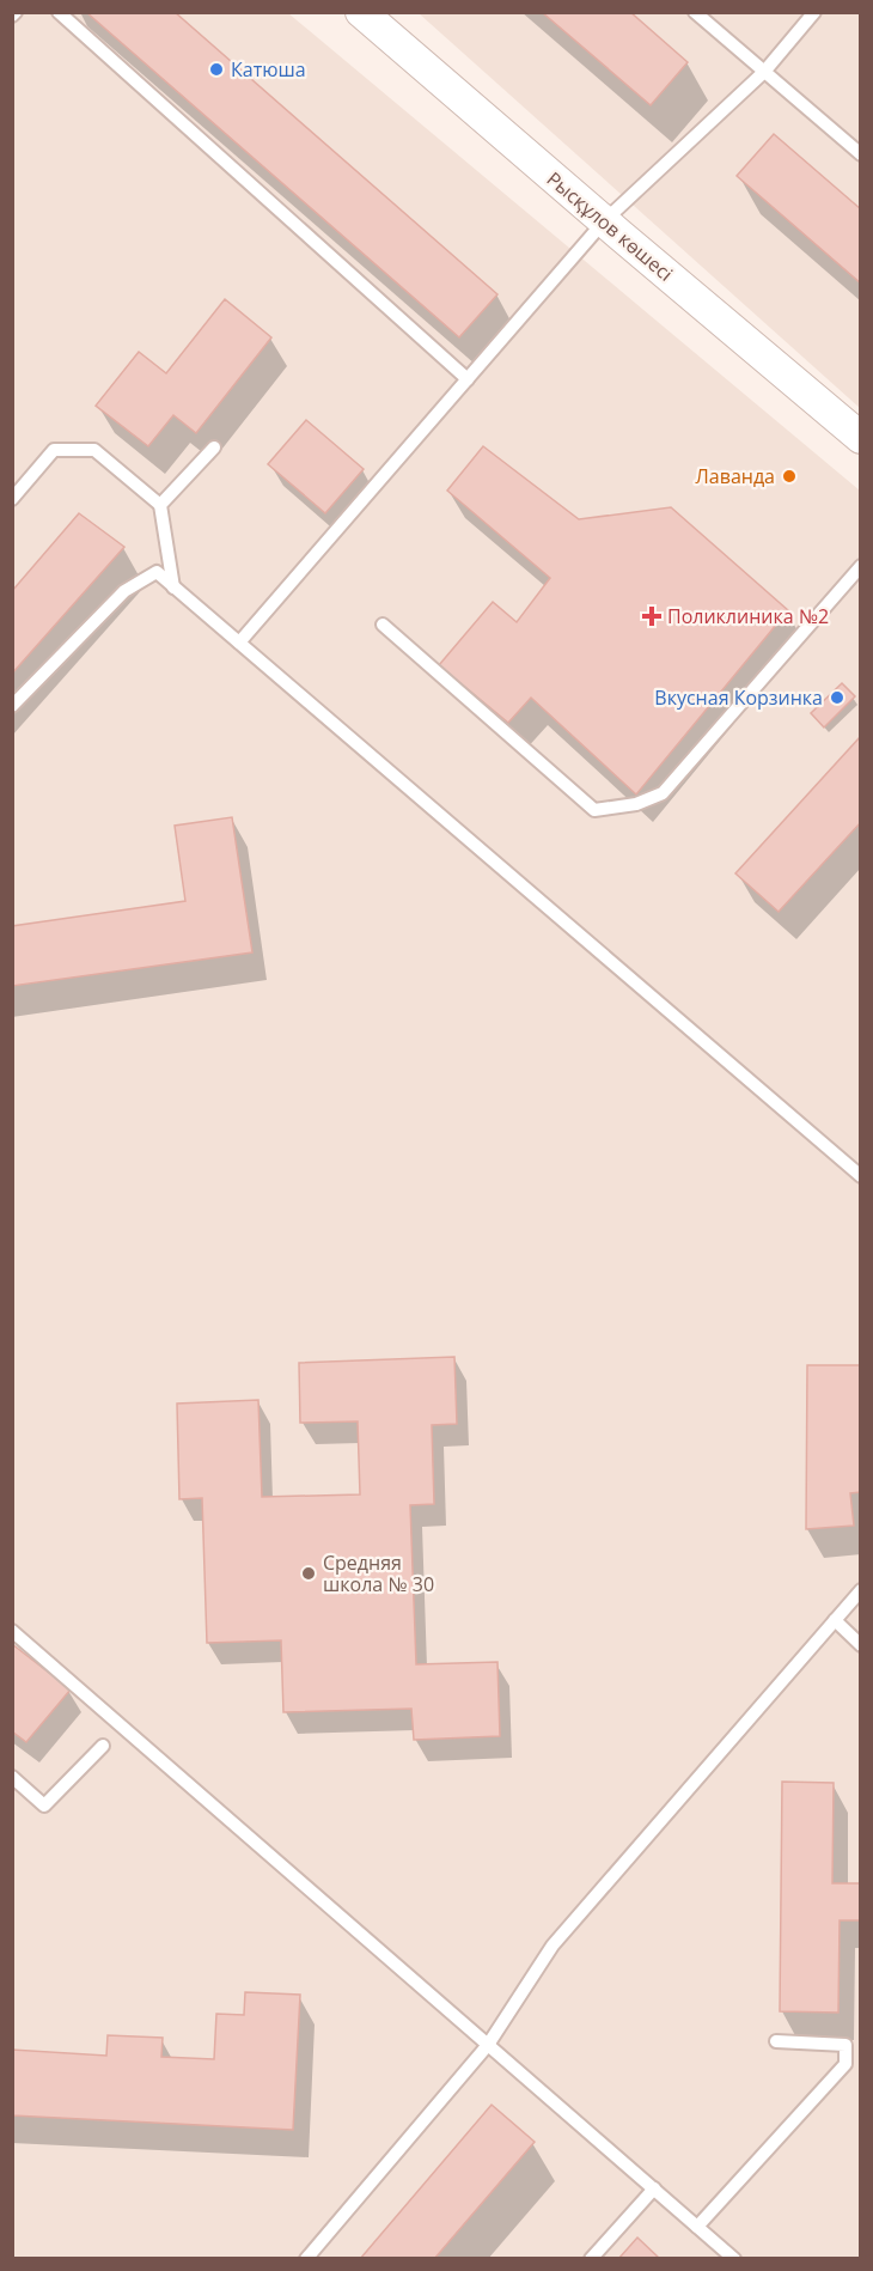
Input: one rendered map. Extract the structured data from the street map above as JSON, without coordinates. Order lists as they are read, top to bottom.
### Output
{
  "streets": {
    "street": ["Рысқұлов көшесі"]
  },
  "places": {
    "other": [
      "Катюша",
      "Лаванда",
      "Вкусная Корзинка",
      "Средняя школа № 30"
    ],
    "health": ["Поликлиника №2"]
  }
}
